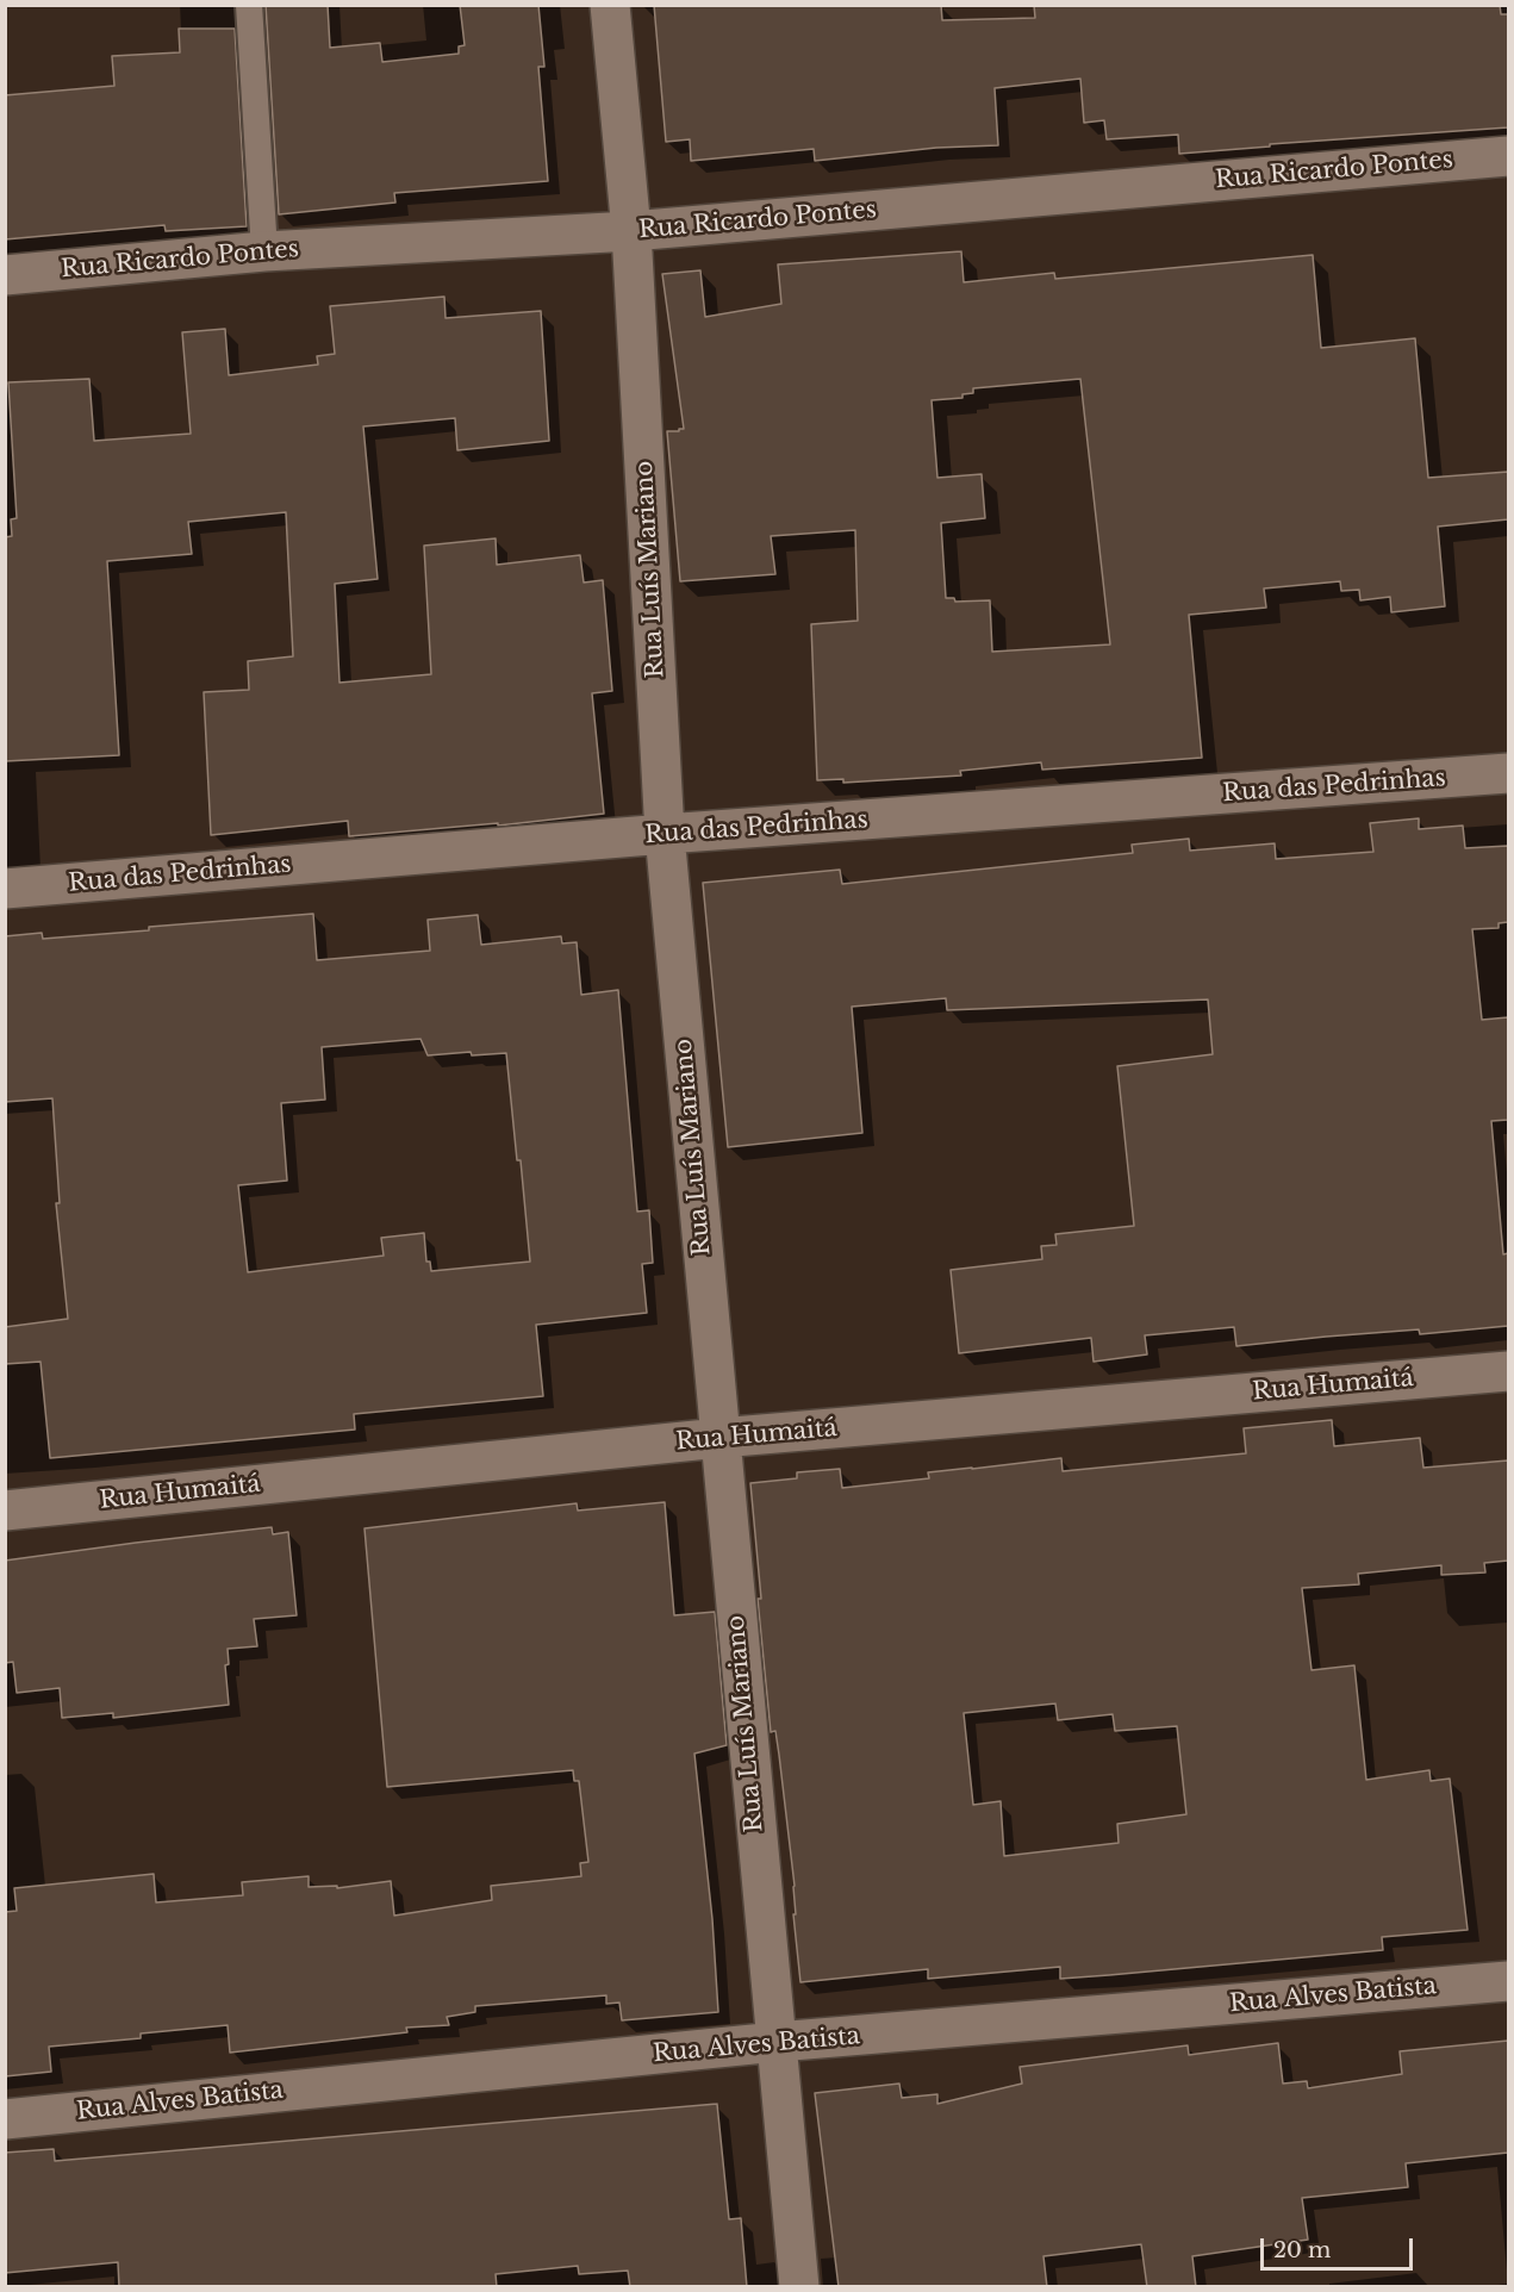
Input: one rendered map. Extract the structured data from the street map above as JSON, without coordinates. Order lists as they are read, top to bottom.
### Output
{
  "streets": {
    "street": [
      "Rua Ricardo Pontes",
      "Rua Luís Mariano",
      "Rua das Pedrinhas",
      "Rua Humaitá",
      "Rua Alves Batista"
    ]
  },
  "crossings": [
    ["Rua Ricardo Pontes", "Rua Luís Mariano"],
    ["Rua Luís Mariano", "Rua das Pedrinhas"],
    ["Rua Luís Mariano", "Rua Humaitá"],
    ["Rua Luís Mariano", "Rua Alves Batista"]
  ],
  "scale_bar": "20 m"
}
